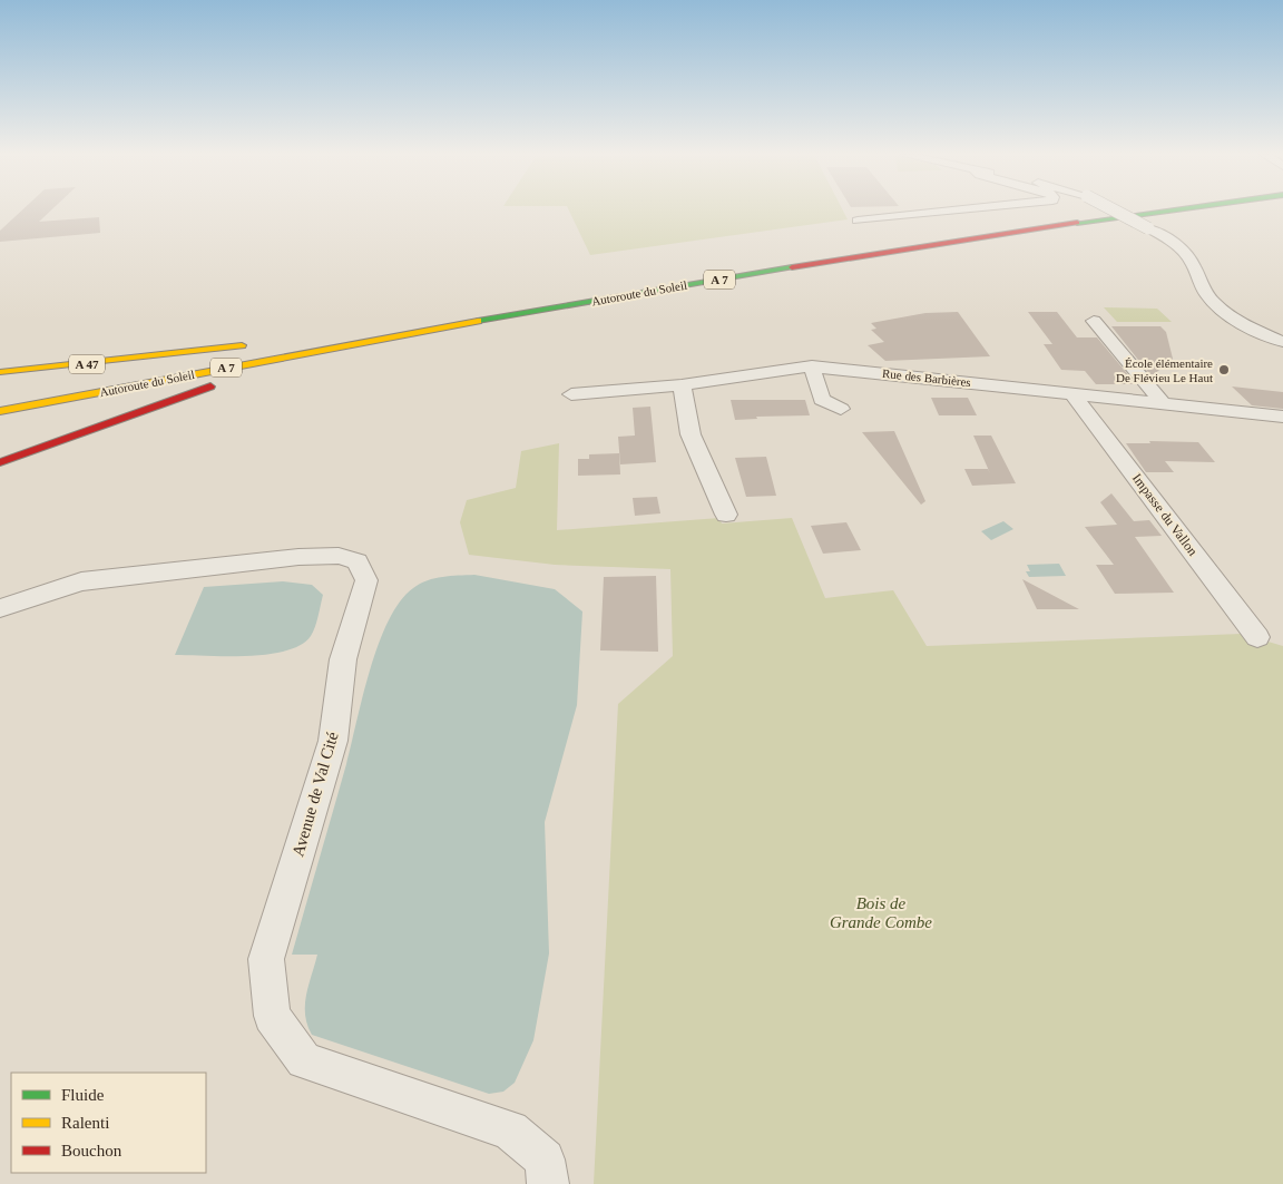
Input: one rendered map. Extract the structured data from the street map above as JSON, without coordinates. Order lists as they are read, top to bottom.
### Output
{
  "streets": {
    "highway": ["A 7", "Autoroute du Soleil", "A 47"],
    "street": ["Rue des Barbières", "Impasse du Vallon", "Avenue de Val Cité"]
  },
  "crossings": [
    ["Autoroute du Soleil", "A 47"],
    ["Rue des Barbières", "Impasse du Vallon"]
  ],
  "parks": ["Bois de Grande Combe"],
  "places": ["École élémentaire De Flévieu Le Haut"],
  "legend": ["Fluide", "Ralenti", "Bouchon"]
}
